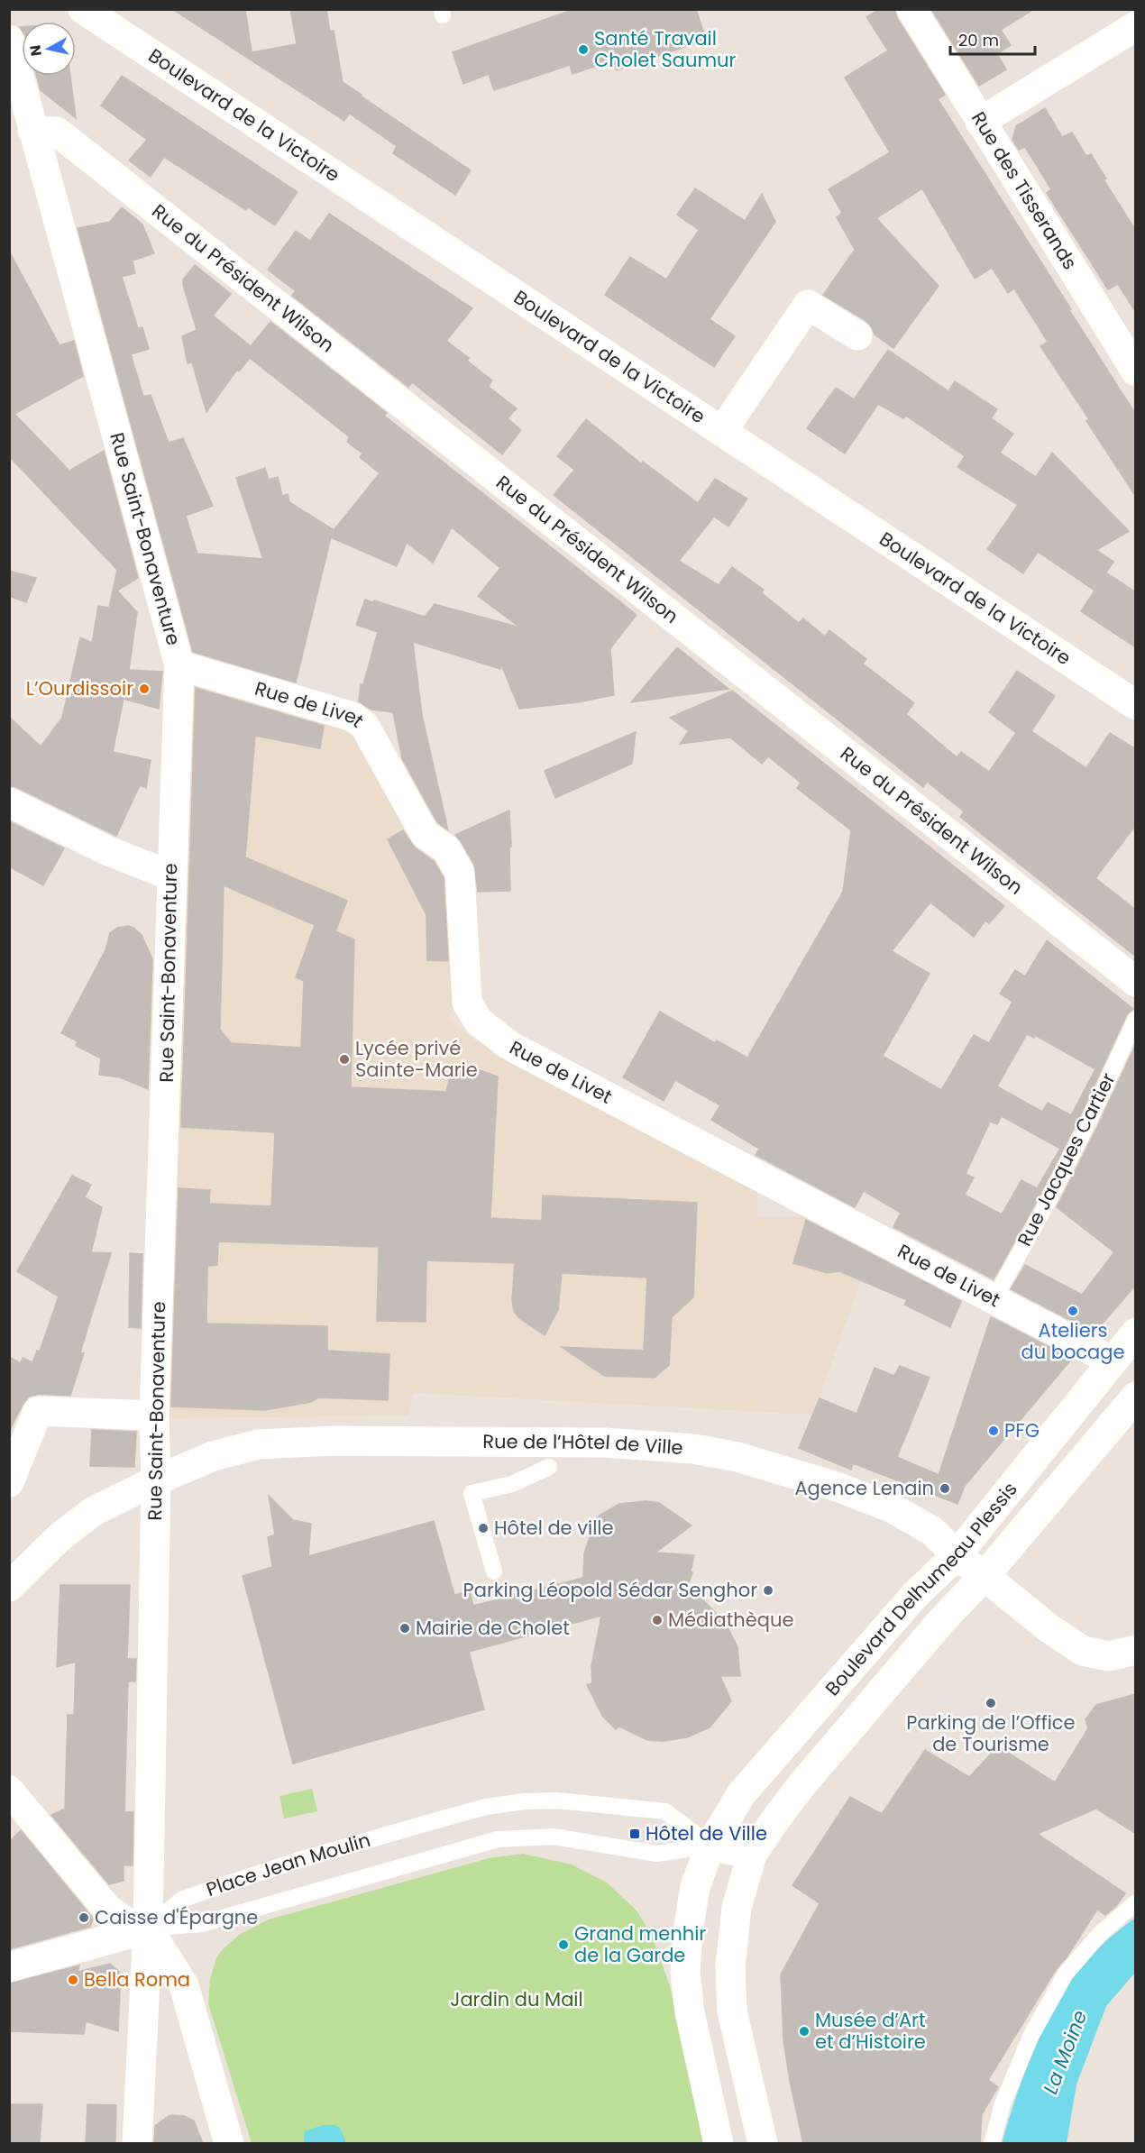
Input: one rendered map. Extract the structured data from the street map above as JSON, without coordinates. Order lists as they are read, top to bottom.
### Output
{
  "streets": {
    "street": [
      "Boulevard de la Victoire",
      "Rue des Tisserands",
      "Rue du Président Wilson",
      "Rue Saint-Bonaventure",
      "Rue de Livet",
      "Rue de l’Hôtel de Ville",
      "Boulevard Delhumeau Plessis",
      "Place Jean Moulin"
    ],
    "lane": ["Rue Jacques Cartier"]
  },
  "crossings": [
    ["Rue du Président Wilson", "Rue Saint-Bonaventure"],
    ["Rue Saint-Bonaventure", "Rue de Livet"],
    ["Rue Saint-Bonaventure", "Rue de l’Hôtel de Ville"],
    ["Rue Saint-Bonaventure", "Place Jean Moulin"],
    ["Rue de Livet", "Rue Jacques Cartier"],
    ["Rue de Livet", "Boulevard Delhumeau Plessis"],
    ["Rue de l’Hôtel de Ville", "Boulevard Delhumeau Plessis"],
    ["Boulevard Delhumeau Plessis", "Place Jean Moulin"]
  ],
  "water": ["La Moine"],
  "parks": ["Jardin du Mail"],
  "places": {
    "other": [
      "Santé Travail Cholet Saumur",
      "L’Ourdissoir",
      "Lycée privé Sainte-Marie",
      "Ateliers du bocage",
      "PFG",
      "Agence Lenain",
      "Hôtel de ville",
      "Parking Léopold Sédar Senghor",
      "Médiathèque",
      "Mairie de Cholet",
      "Parking de l’Office de Tourisme",
      "Caisse d'Épargne",
      "Grand menhir de la Garde",
      "Bella Roma",
      "Musée d’Art et d’Histoire"
    ],
    "transit": ["Hôtel de Ville"]
  },
  "scale_bar": "20 m",
  "north": "left"
}
